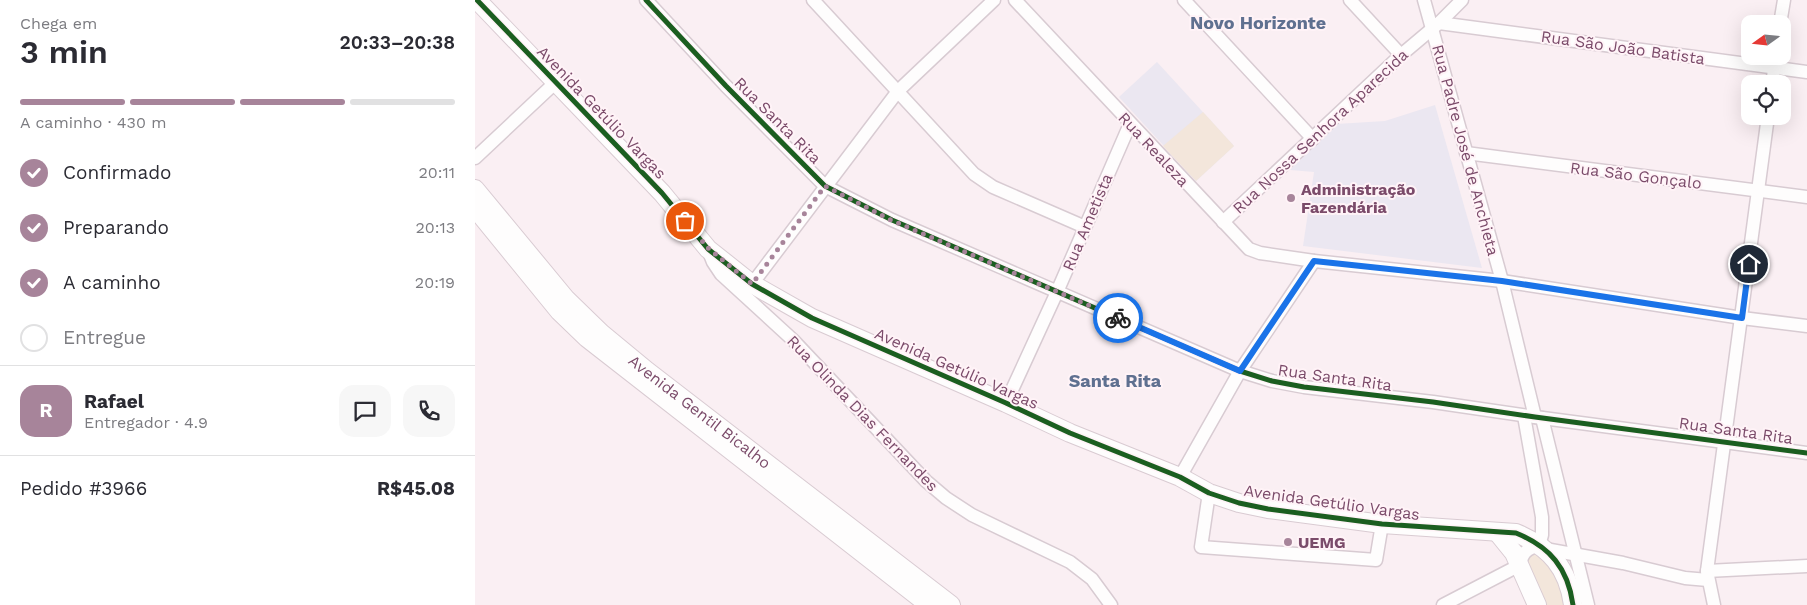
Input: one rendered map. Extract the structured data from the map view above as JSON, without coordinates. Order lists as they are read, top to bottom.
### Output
{
  "streets": {
    "street": [
      "Rua São João Batista",
      "Avenida Getúlio Vargas",
      "Rua Santa Rita",
      "Rua Nossa Senhora Aparecida",
      "Rua Realeza",
      "Rua Padre José de Anchieta",
      "Rua São Gonçalo",
      "Rua Ametista",
      "Avenida Gentil Bicalho",
      "Rua Olinda Dias Fernandes"
    ]
  },
  "crossings": [
    ["Rua São João Batista", "Rua Nossa Senhora Aparecida"],
    ["Rua São João Batista", "Rua Padre José de Anchieta"],
    ["Avenida Getúlio Vargas", "Rua Padre José de Anchieta"],
    ["Avenida Getúlio Vargas", "Rua Ametista"],
    ["Avenida Getúlio Vargas", "Rua Olinda Dias Fernandes"],
    ["Rua Santa Rita", "Rua Padre José de Anchieta"],
    ["Rua Santa Rita", "Rua Ametista"],
    ["Rua Nossa Senhora Aparecida", "Rua Realeza"],
    ["Rua Nossa Senhora Aparecida", "Rua Padre José de Anchieta"],
    ["Rua Realeza", "Rua Padre José de Anchieta"],
    ["Rua Realeza", "Rua Ametista"],
    ["Rua Padre José de Anchieta", "Rua São Gonçalo"]
  ],
  "districts": ["Novo Horizonte", "Santa Rita"],
  "places": ["Administração Fazendária", "UEMG"],
  "north": "left",
  "page": {
    "heading": ["3 min", "Chega em", "20:33–20:38"],
    "panel": [
      "Rafael",
      "Entregador · 4.9",
      "Pedido #3966",
      "R$45.08"
    ],
    "bar": "A caminho · 430 m",
    "list": [
      ["Confirmado", "20:11"],
      ["Preparando", "20:13"],
      ["A caminho", "20:19"],
      "Entregue"
    ],
    "round": "R"
  }
}
